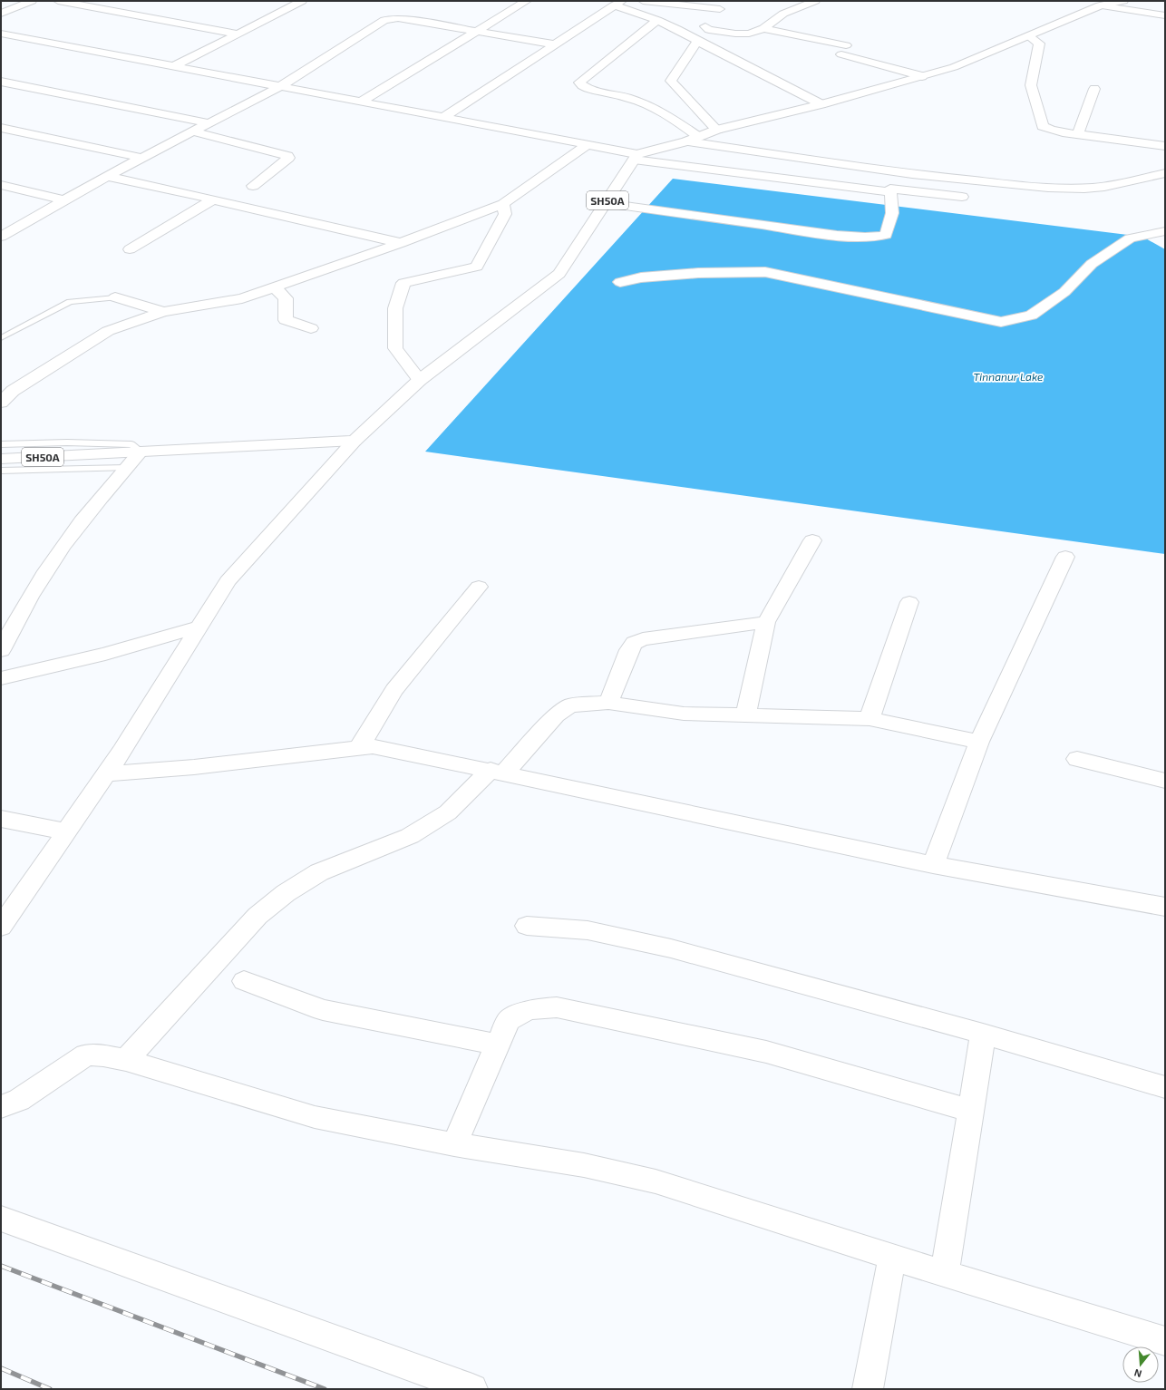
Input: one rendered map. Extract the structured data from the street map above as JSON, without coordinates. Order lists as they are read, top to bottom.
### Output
{
  "streets": {
    "street": ["SH50A"]
  },
  "water": ["Tinnanur Lake"],
  "north": "bottom"
}
